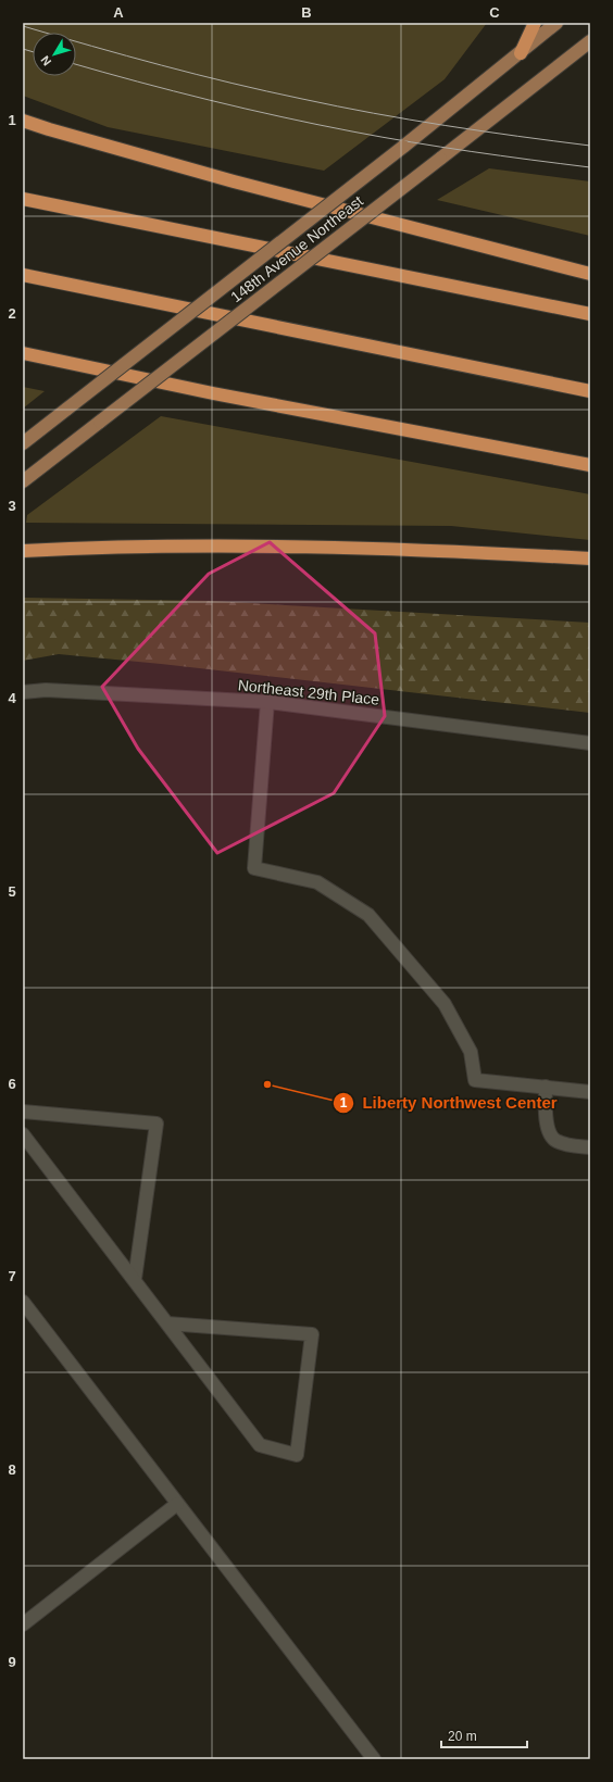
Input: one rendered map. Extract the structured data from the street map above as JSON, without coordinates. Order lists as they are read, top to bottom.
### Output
{
  "streets": {
    "main road": ["148th Avenue Northeast"],
    "street": ["Northeast 29th Place"]
  },
  "places": ["Liberty Northwest Center"],
  "scale_bar": "20 m",
  "north": "bottom left",
  "grid": {
    "columns": ["A", "B", "C"],
    "rows": [
      "1",
      "2",
      "3",
      "4",
      "5",
      "6",
      "7",
      "8",
      "9"
    ]
  }
}
